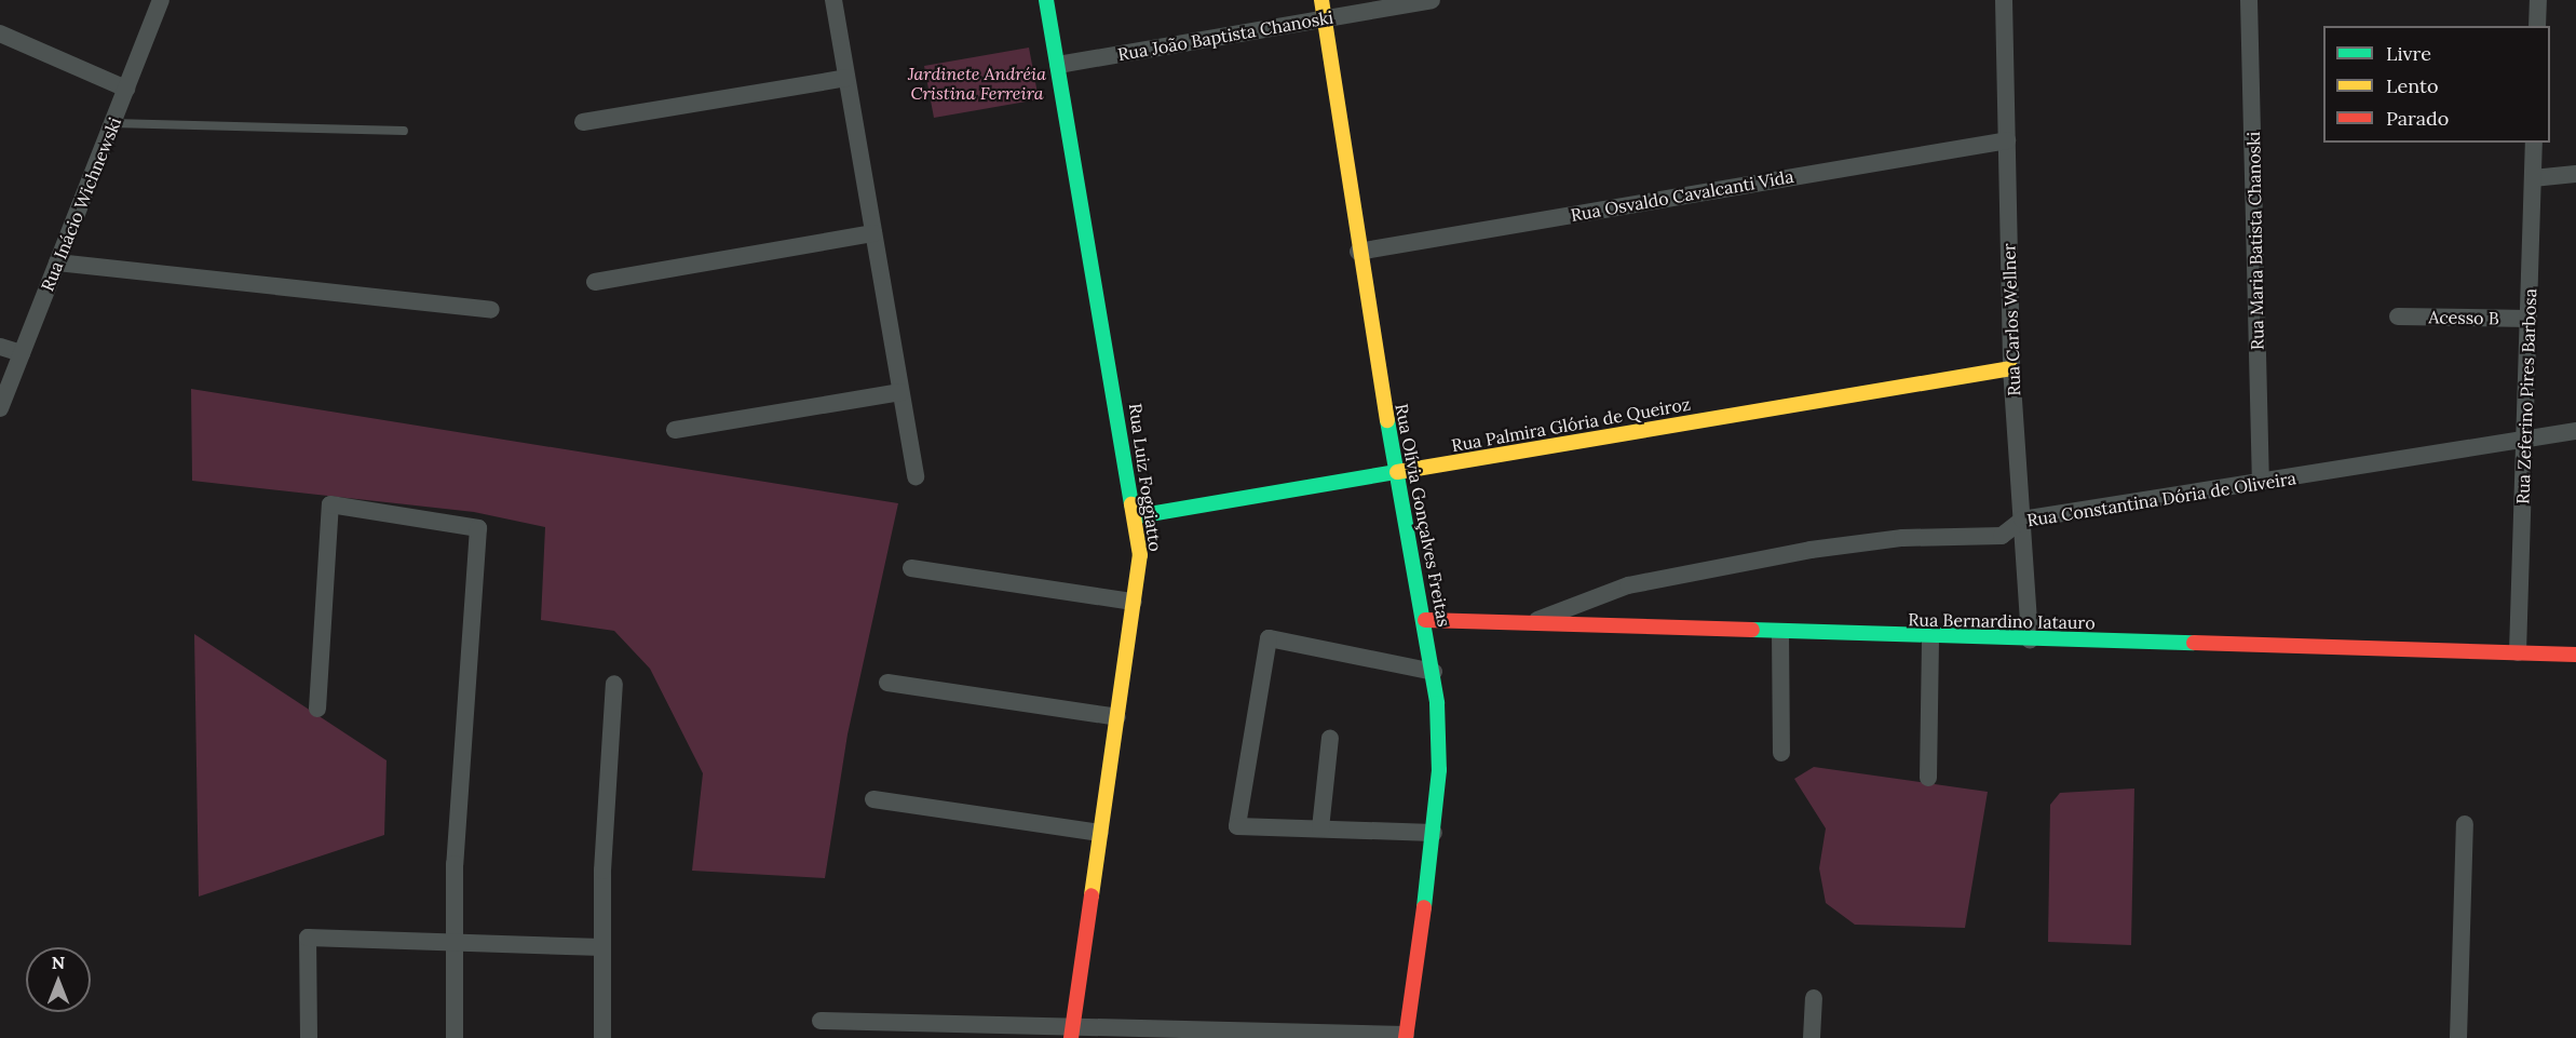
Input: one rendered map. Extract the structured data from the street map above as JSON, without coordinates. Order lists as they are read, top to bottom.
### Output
{
  "streets": {
    "street": [
      "Rua João Baptista Chanoski",
      "Rua Osvaldo Cavalcanti Vida",
      "Rua Inácio Wichnewski",
      "Rua Maria Batista Chanoski",
      "Acesso B",
      "Rua Carlos Wellner",
      "Rua Zeferino Pires Barbosa",
      "Rua Palmira Glória de Queiroz",
      "Rua Luiz Foggiatto",
      "Rua Constantina Dória de Oliveira",
      "Rua Olívia Gonçalves Freitas",
      "Rua Bernardino Iatauro"
    ]
  },
  "crossings": [
    ["Rua João Baptista Chanoski", "Rua Luiz Foggiatto"],
    ["Rua João Baptista Chanoski", "Rua Olívia Gonçalves Freitas"],
    ["Rua Osvaldo Cavalcanti Vida", "Rua Carlos Wellner"],
    ["Rua Osvaldo Cavalcanti Vida", "Rua Olívia Gonçalves Freitas"],
    ["Rua Maria Batista Chanoski", "Rua Constantina Dória de Oliveira"],
    ["Acesso B", "Rua Zeferino Pires Barbosa"],
    ["Rua Carlos Wellner", "Rua Palmira Glória de Queiroz"],
    ["Rua Carlos Wellner", "Rua Constantina Dória de Oliveira"],
    ["Rua Carlos Wellner", "Rua Bernardino Iatauro"],
    ["Rua Zeferino Pires Barbosa", "Rua Constantina Dória de Oliveira"],
    ["Rua Zeferino Pires Barbosa", "Rua Bernardino Iatauro"],
    ["Rua Palmira Glória de Queiroz", "Rua Luiz Foggiatto"],
    ["Rua Palmira Glória de Queiroz", "Rua Olívia Gonçalves Freitas"],
    ["Rua Constantina Dória de Oliveira", "Rua Bernardino Iatauro"],
    ["Rua Olívia Gonçalves Freitas", "Rua Bernardino Iatauro"]
  ],
  "parks": ["Jardinete Andréia Cristina Ferreira"],
  "legend": ["Livre", "Lento", "Parado"],
  "north": "top"
}
